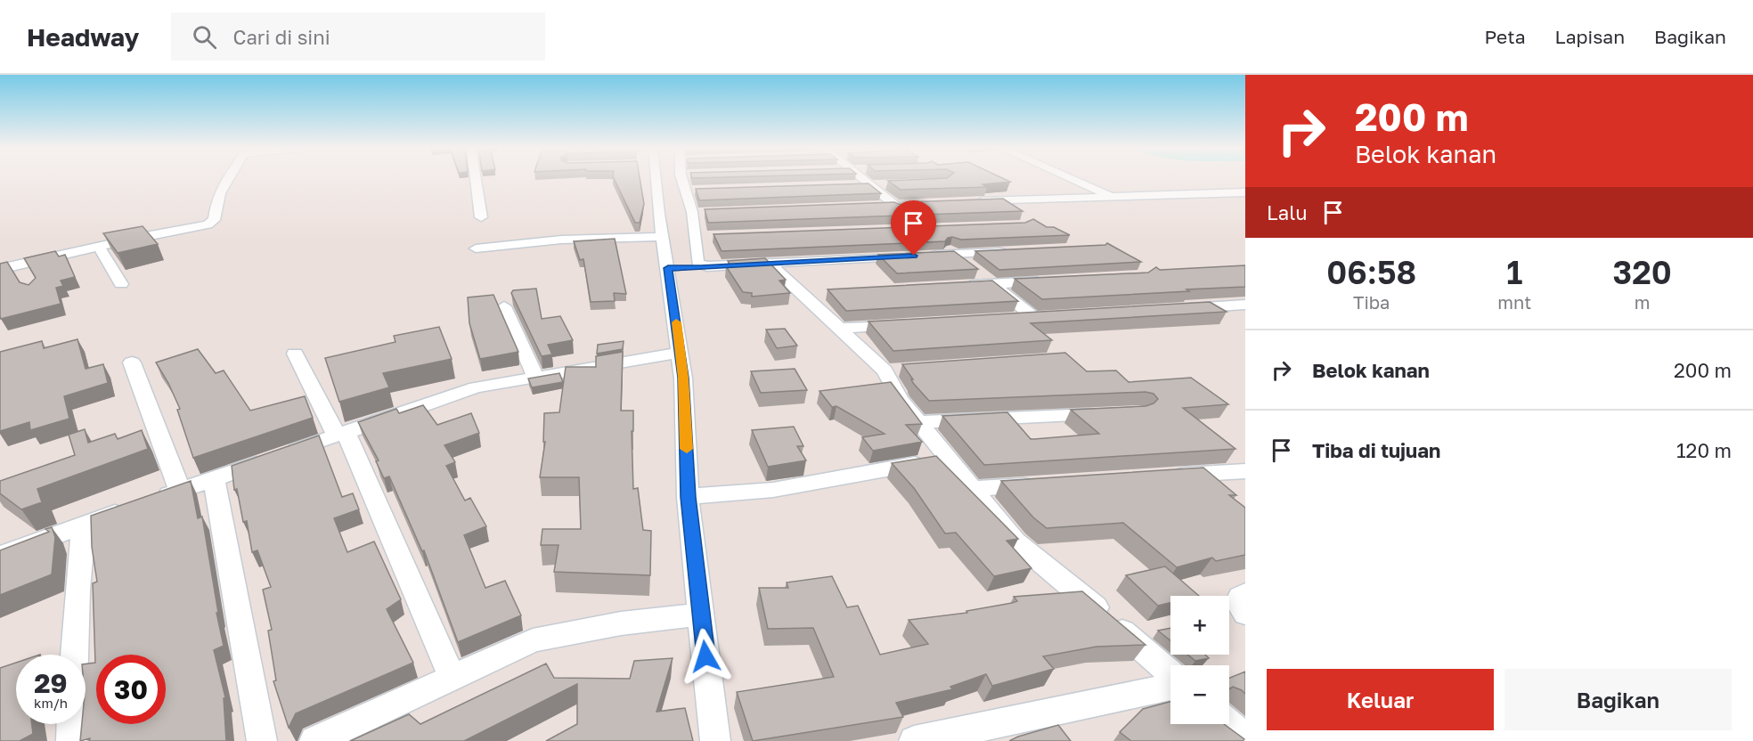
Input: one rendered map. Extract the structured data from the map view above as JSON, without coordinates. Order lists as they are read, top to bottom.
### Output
{
  "page": {
    "header": "Headway",
    "search": "Cari di sini",
    "nav": ["Peta", "Lapisan", "Bagikan"],
    "turn": ["200 m", "Belok kanan"],
    "then": "Lalu",
    "eta": [
      "06:58",
      "Tiba",
      "1",
      "mnt",
      "320",
      "m"
    ],
    "list": [
      {
        "name": "Belok kanan",
        "value": "200 m"
      },
      {
        "name": "Tiba di tujuan",
        "value": "120 m"
      }
    ],
    "map_buttons": ["+", "−"],
    "speed": "29 km/h",
    "limit": "30",
    "buttons": ["Keluar", "Bagikan"]
  }
}
